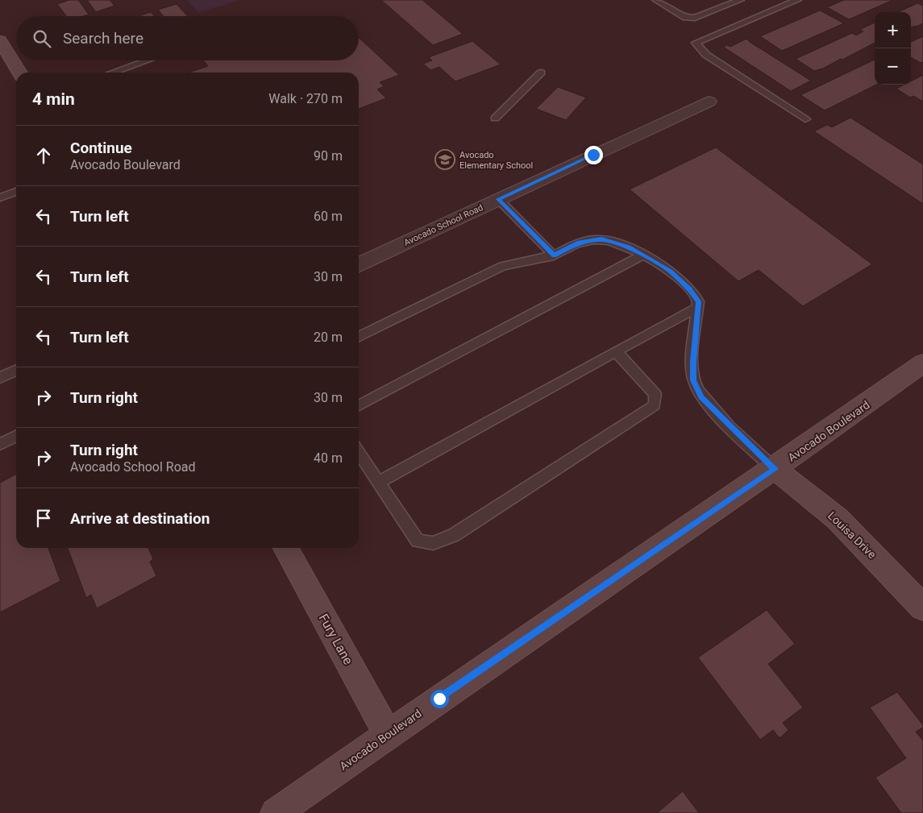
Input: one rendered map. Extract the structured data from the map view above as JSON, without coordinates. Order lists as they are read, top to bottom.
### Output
{
  "streets": {
    "main road": ["Avocado Boulevard", "Louisa Drive", "Fury Lane"],
    "street": ["Avocado School Road"]
  },
  "crossings": [
    ["Avocado Boulevard", "Louisa Drive"],
    ["Avocado Boulevard", "Fury Lane"]
  ],
  "places": {
    "school or university": ["Avocado Elementary School"]
  },
  "page": {
    "map_buttons": ["+", "−"],
    "search": "Search here",
    "heading": ["4 min", "Walk · 270 m"],
    "list": [
      ["Continue", "Avocado Boulevard", "90 m"],
      ["Turn left", "60 m"],
      ["Turn left", "30 m"],
      ["Turn left", "20 m"],
      ["Turn right", "30 m"],
      ["Turn right", "Avocado School Road", "40 m"],
      "Arrive at destination"
    ]
  }
}
